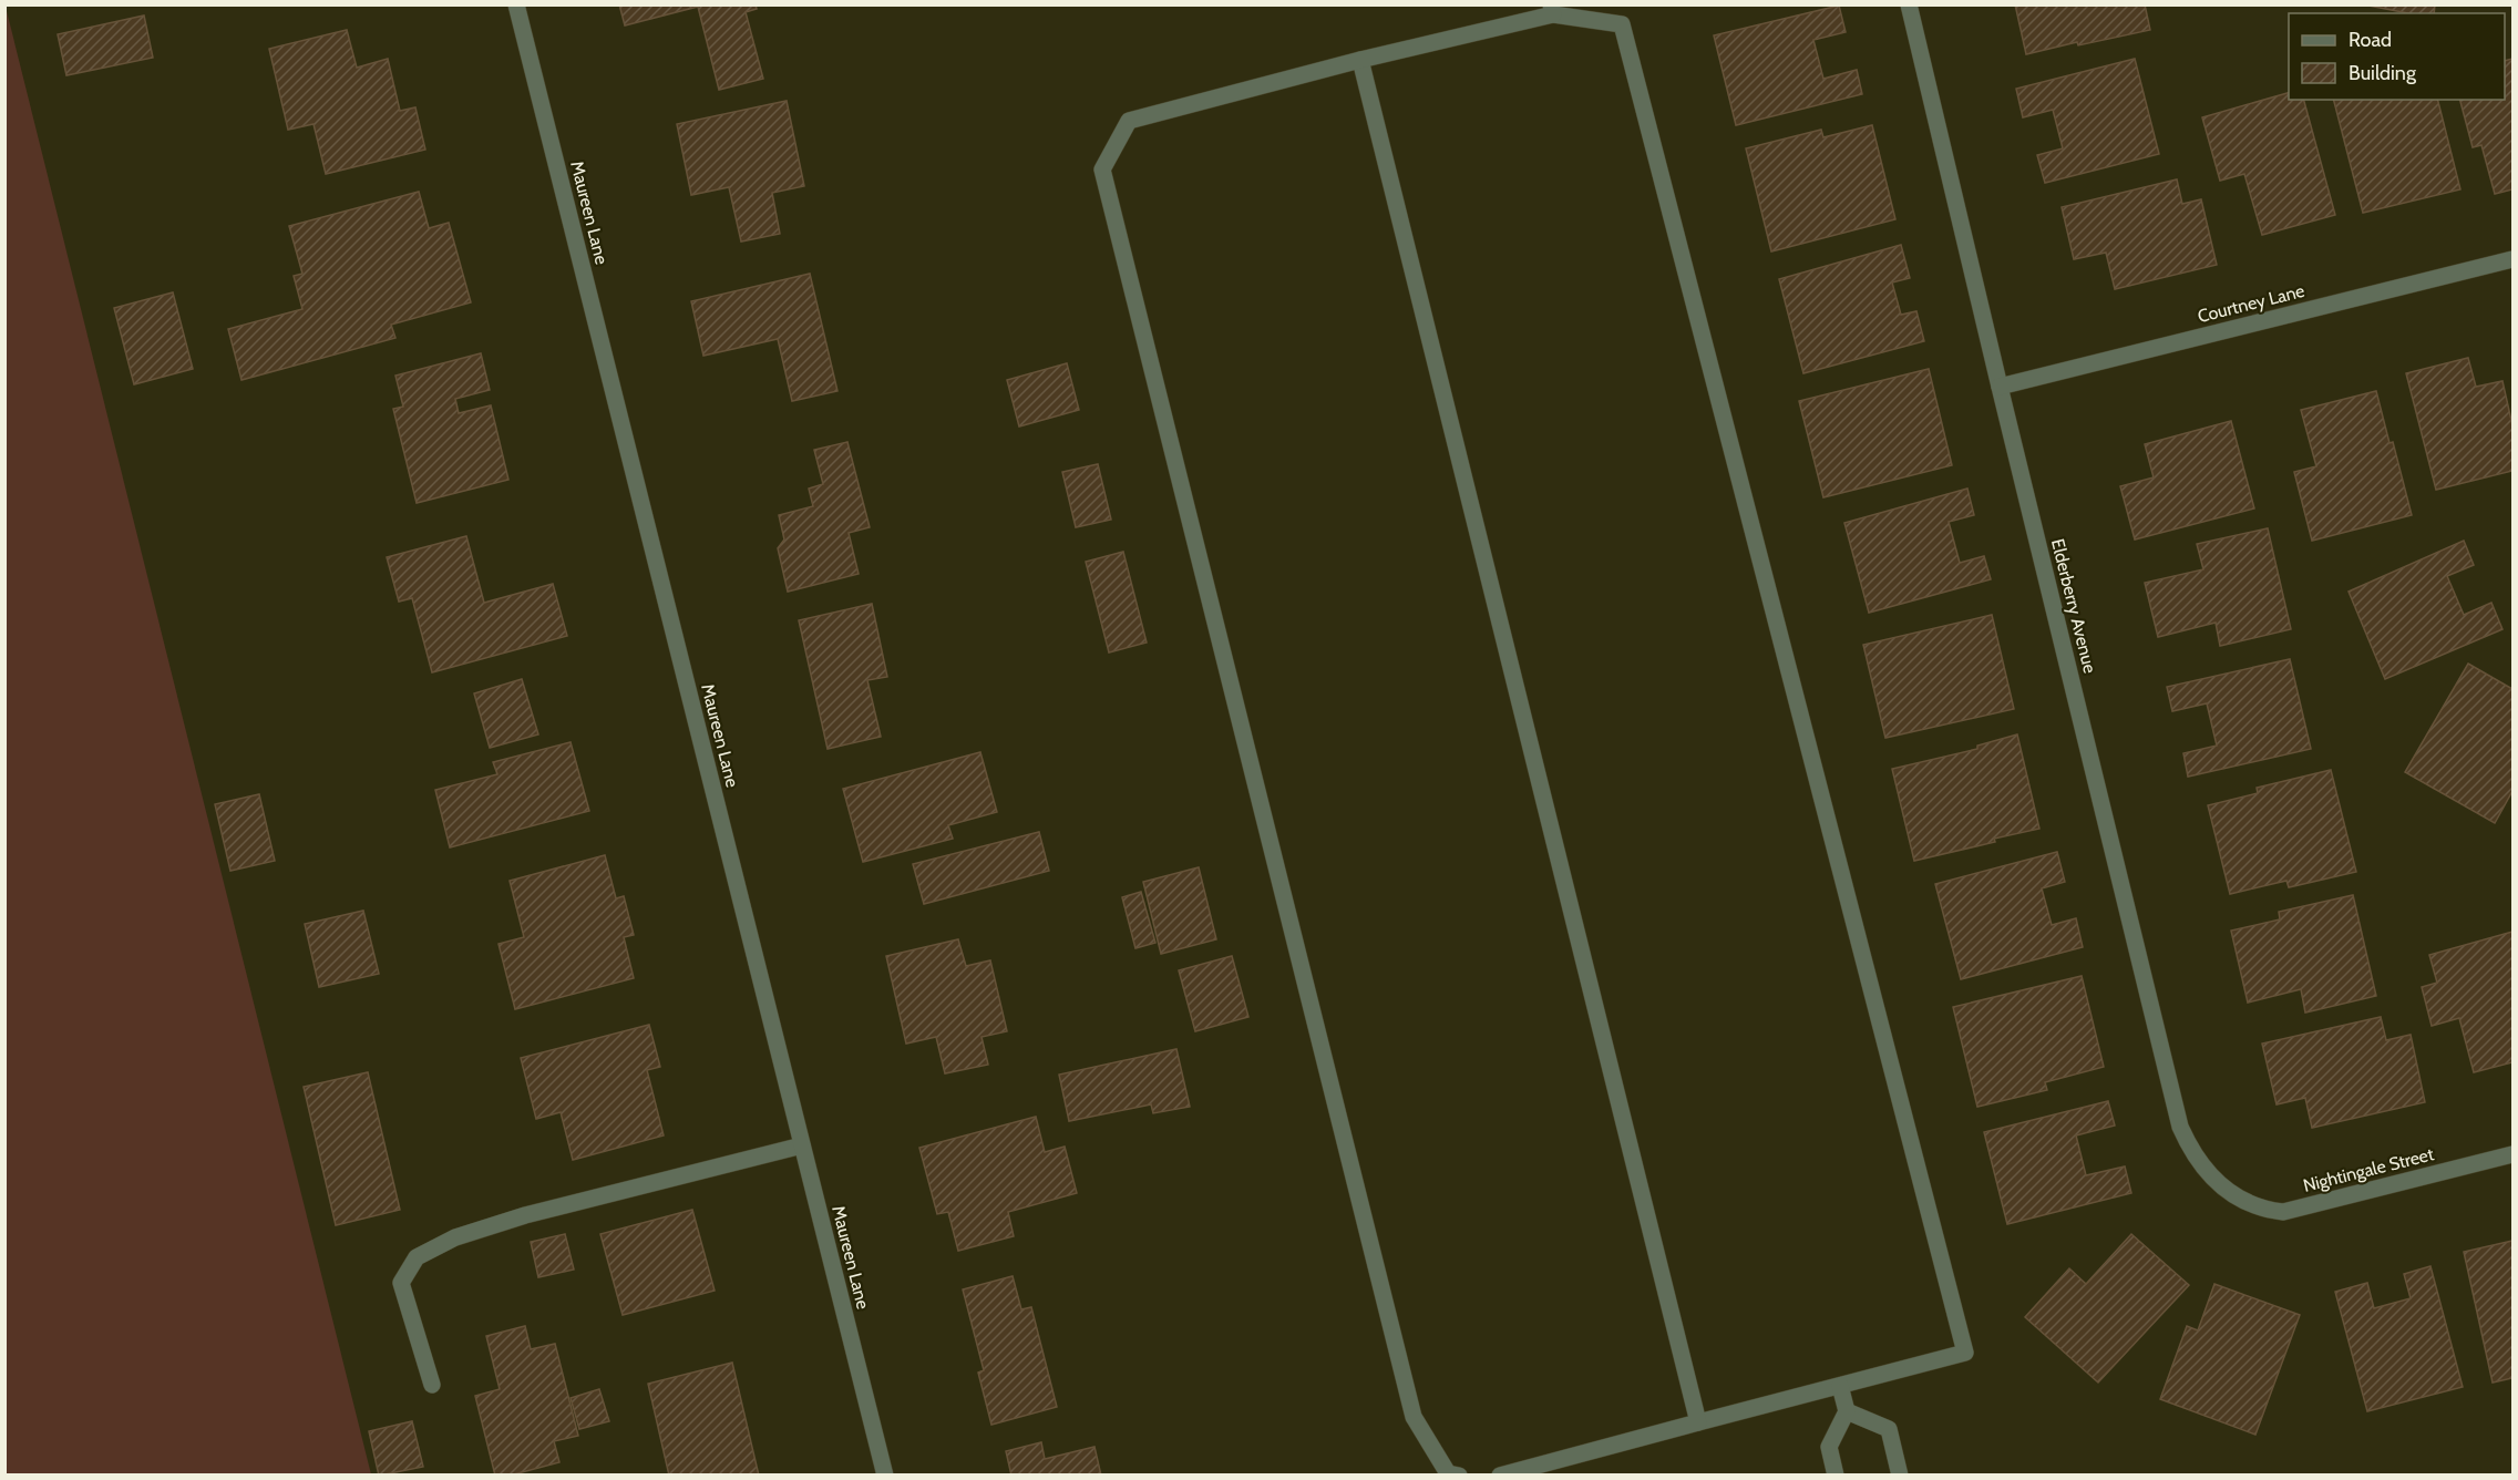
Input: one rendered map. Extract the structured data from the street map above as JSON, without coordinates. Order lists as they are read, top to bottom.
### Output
{
  "streets": {
    "street": [
      "Maureen Lane",
      "Courtney Lane",
      "Elderberry Avenue",
      "Nightingale Street"
    ]
  },
  "crossings": [
    ["Courtney Lane", "Elderberry Avenue"],
    ["Elderberry Avenue", "Nightingale Street"]
  ],
  "legend": ["Road", "Building"]
}
